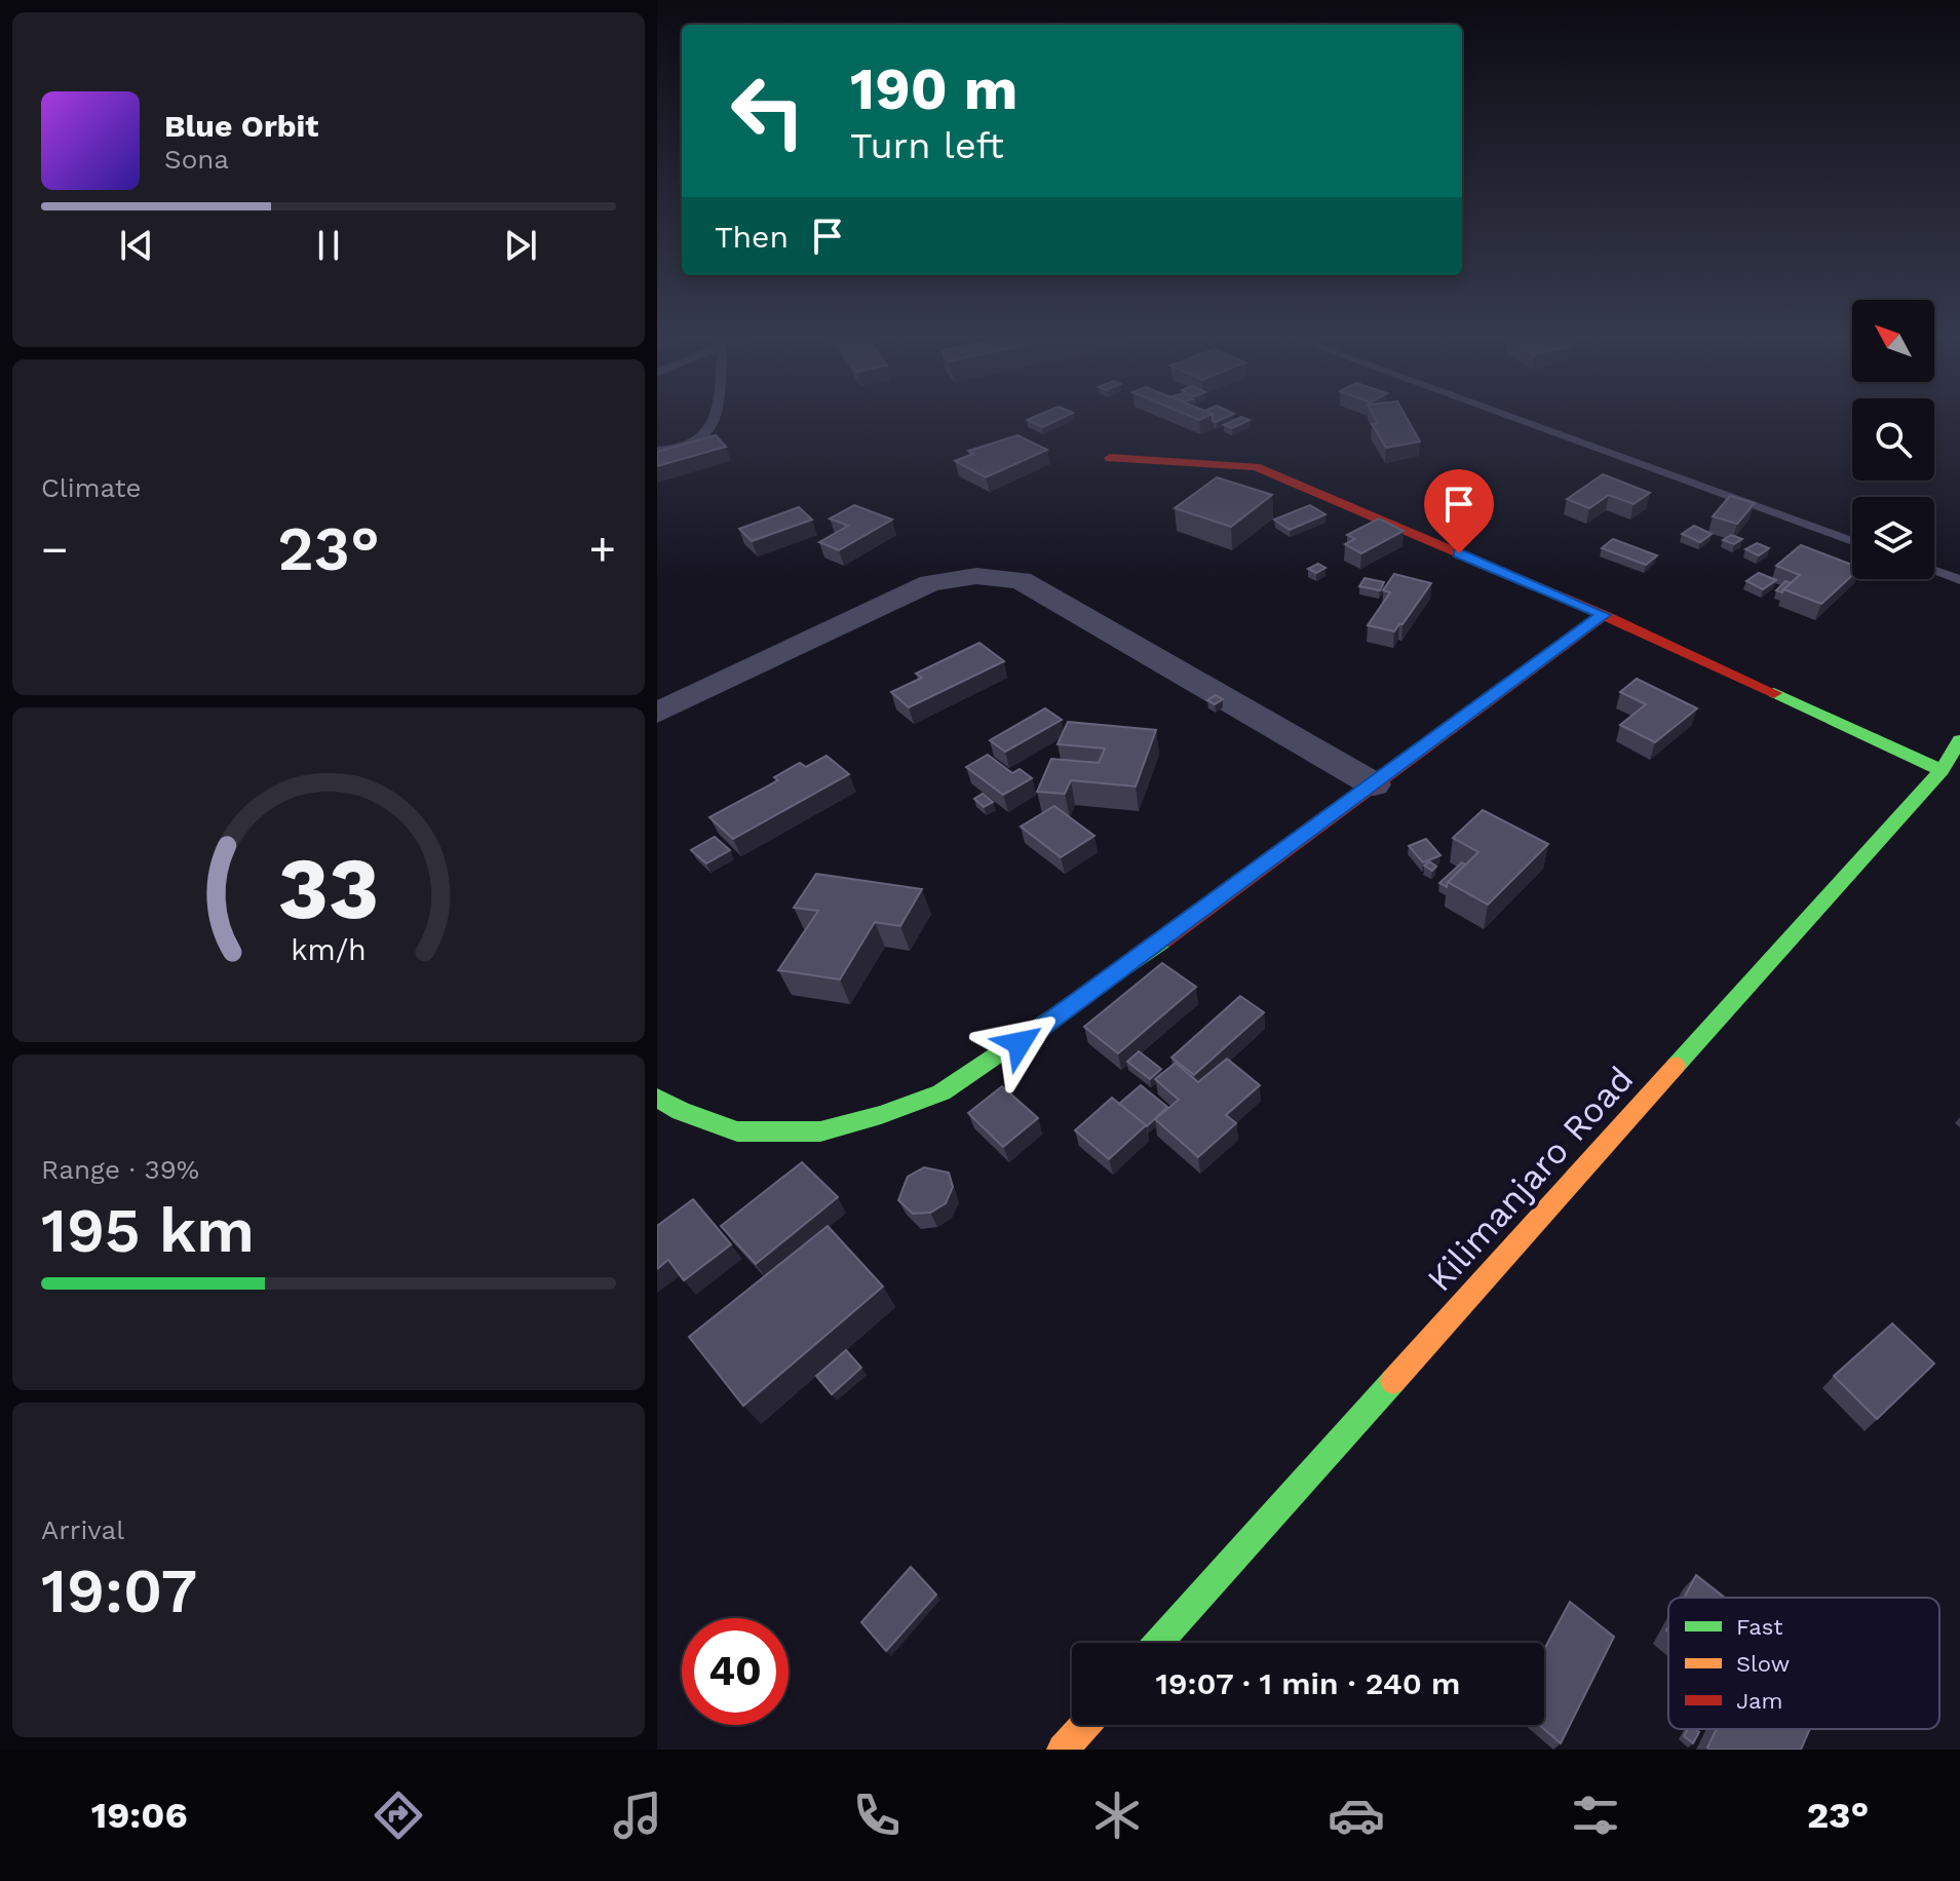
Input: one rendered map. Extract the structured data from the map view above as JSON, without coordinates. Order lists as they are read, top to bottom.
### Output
{
  "streets": {
    "street": ["Kilimanjaro Road"]
  },
  "legend": ["Fast", "Slow", "Jam"],
  "north": "top left",
  "page": {
    "turn": ["190 m", "Turn left"],
    "song": ["Blue Orbit", "Sona"],
    "then": "Then",
    "tile": [
      "Climate",
      ["Range · 39%", "195 km"],
      ["Arrival", "19:07"]
    ],
    "heat": ["−", "23°", "+"],
    "limit": "40",
    "trip": "19:07 · 1 min · 240 m",
    "tabs": ["19:06", "23°"],
    "gauge": ["33", "km/h"]
  }
}
